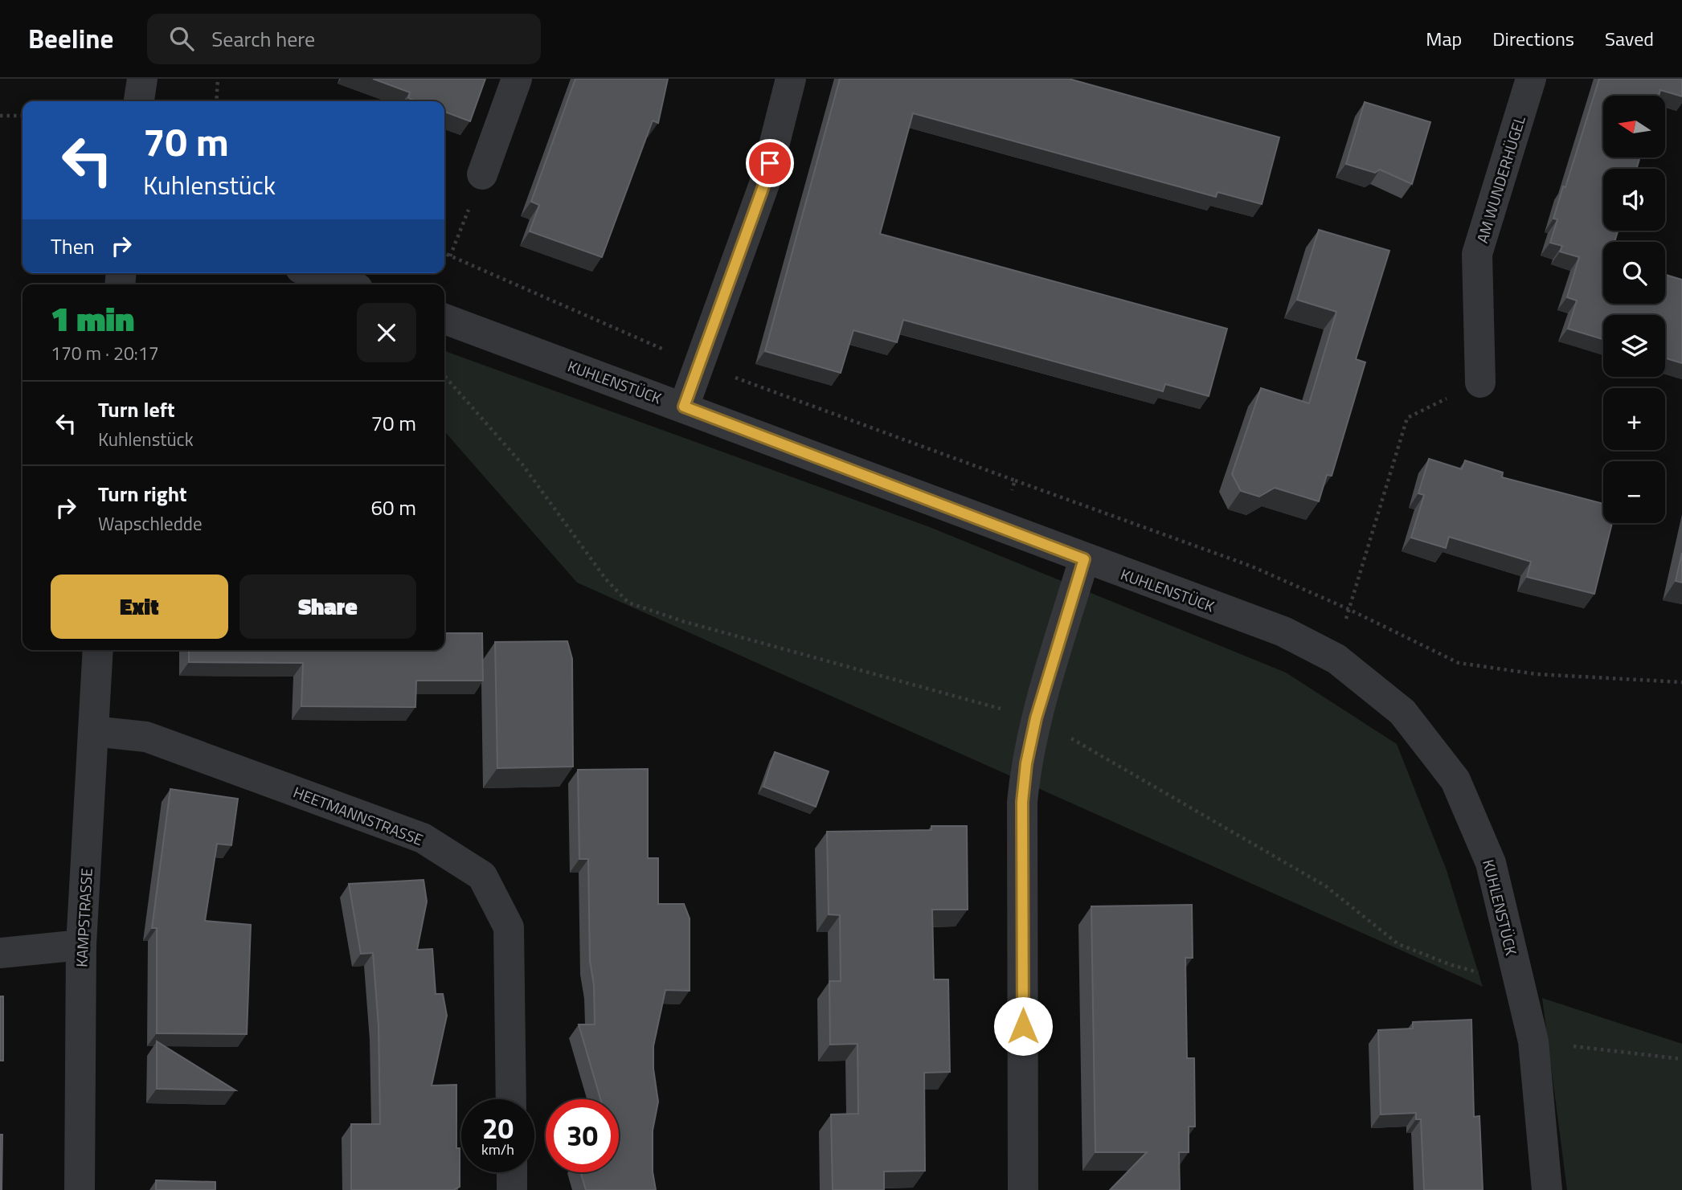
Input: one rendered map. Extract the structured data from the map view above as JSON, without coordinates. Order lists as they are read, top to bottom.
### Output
{
  "streets": {
    "street": [
      "AM WUNDERHÜGEL",
      "KUHLENSTÜCK",
      "HEETMANNSTRASSE",
      "KAMPSTRASSE"
    ]
  },
  "crossings": [
    ["HEETMANNSTRASSE", "KAMPSTRASSE"]
  ],
  "north": "left",
  "page": {
    "header": "Beeline",
    "search": "Search here",
    "nav": ["Map", "Directions", "Saved"],
    "map_buttons": ["+", "−"],
    "turn": ["70 m", "Kuhlenstück"],
    "then": "Then",
    "heading": ["1 min", "170 m · 20:17"],
    "list": [
      {
        "name": "Turn left",
        "note": "Kuhlenstück",
        "value": "70 m"
      },
      {
        "name": "Turn right",
        "note": "Wapschledde",
        "value": "60 m"
      }
    ],
    "buttons": ["Exit", "Share"],
    "speed": "20 km/h",
    "limit": "30"
  }
}
